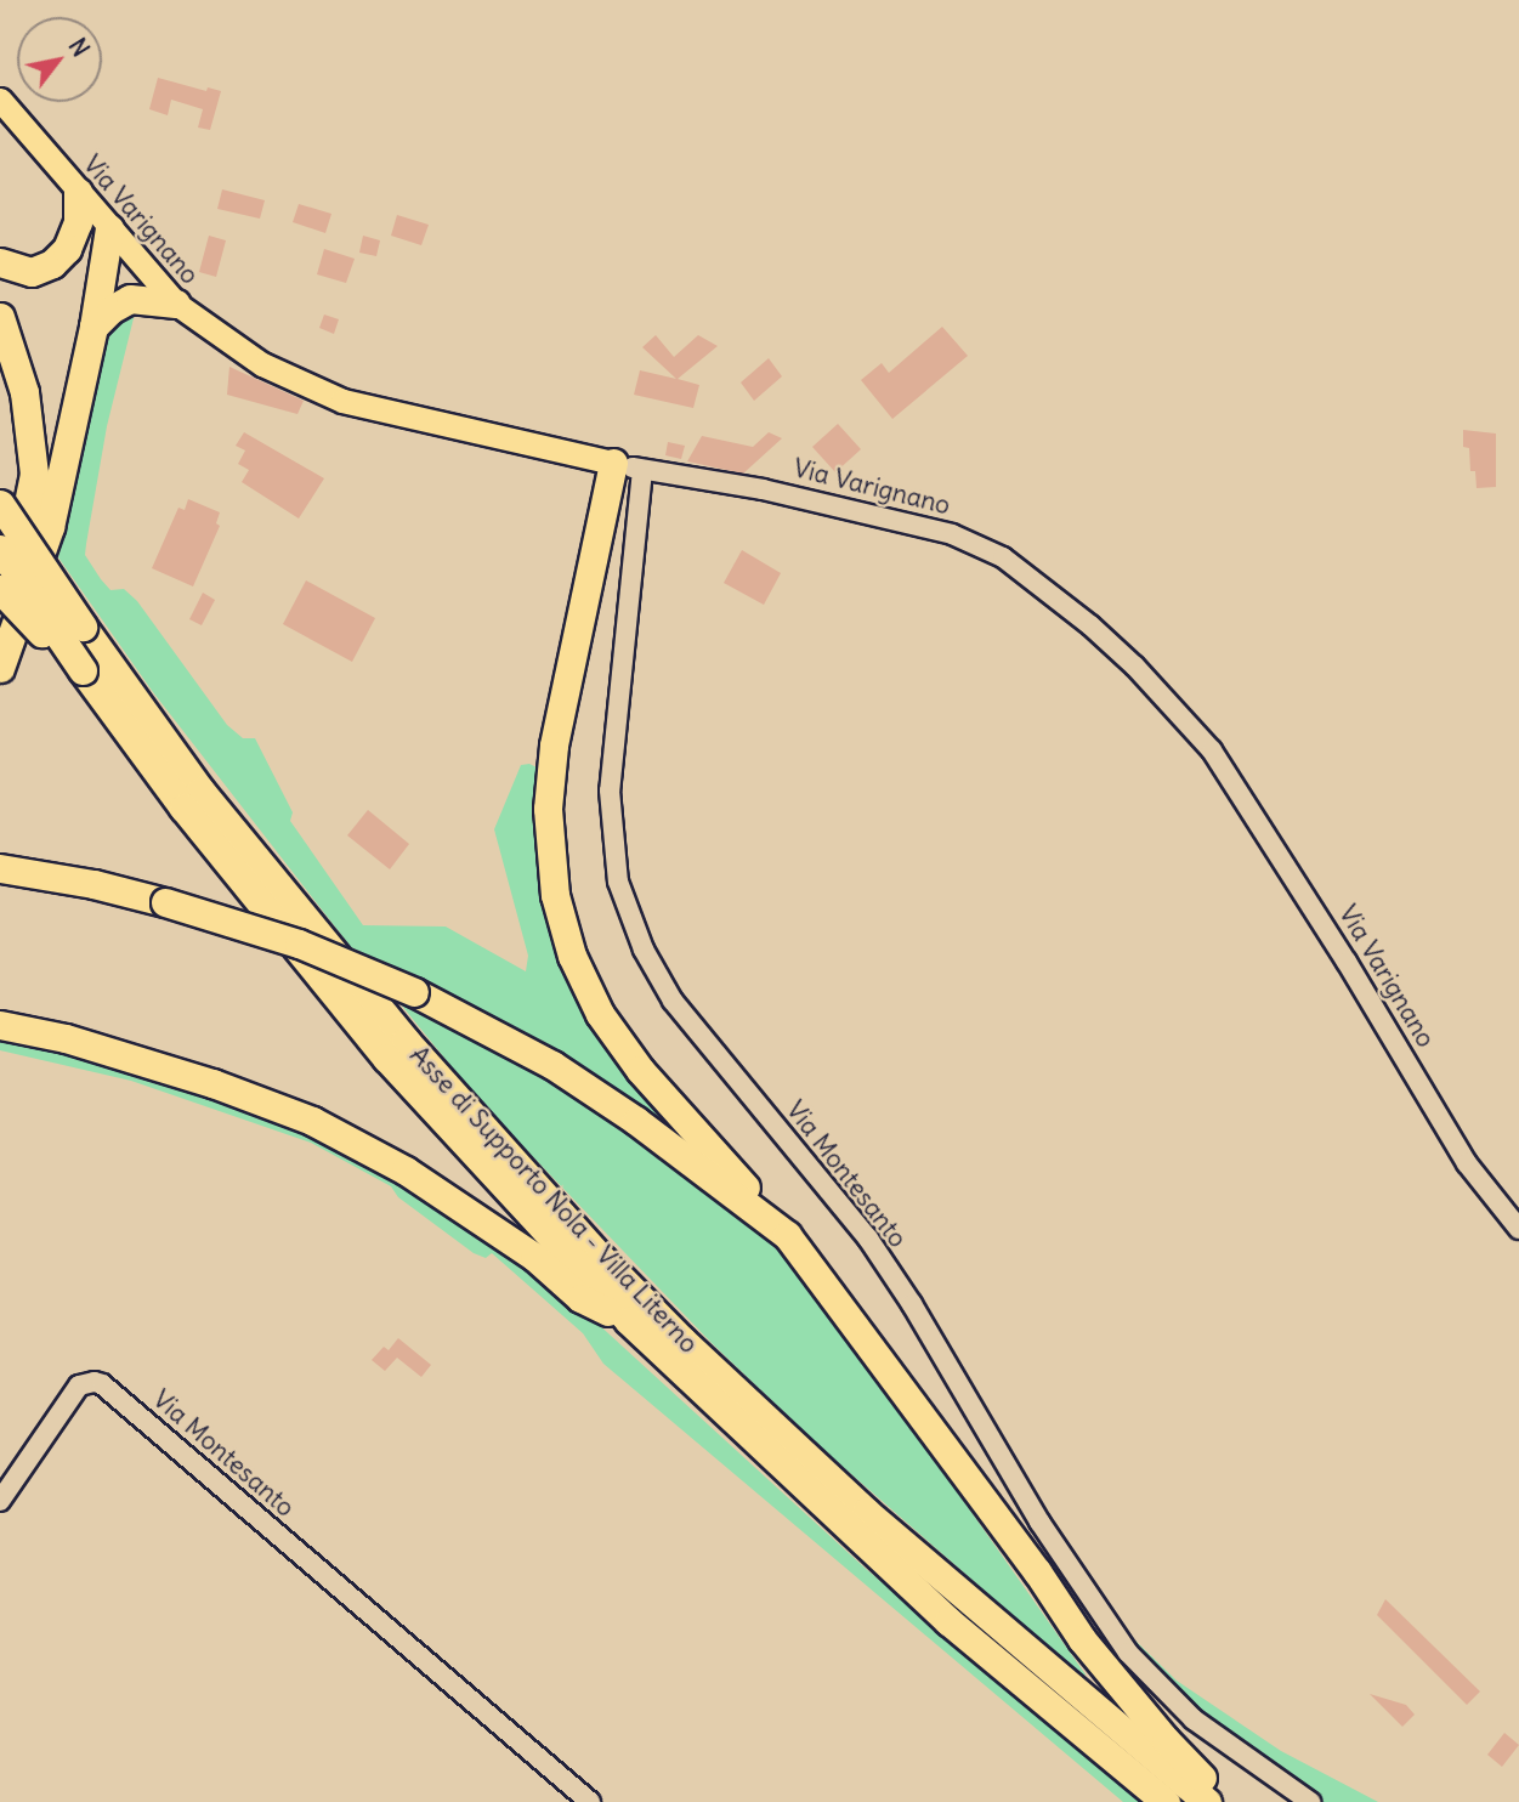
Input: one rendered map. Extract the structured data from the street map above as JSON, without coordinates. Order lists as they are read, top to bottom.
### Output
{
  "streets": {
    "highway": ["Asse di Supporto Nola - Villa Literno"],
    "main road": ["Via Varignano"],
    "street": ["Via Montesanto"]
  },
  "crossings": [
    ["Via Varignano", "Via Montesanto"]
  ],
  "north": "top right"
}
